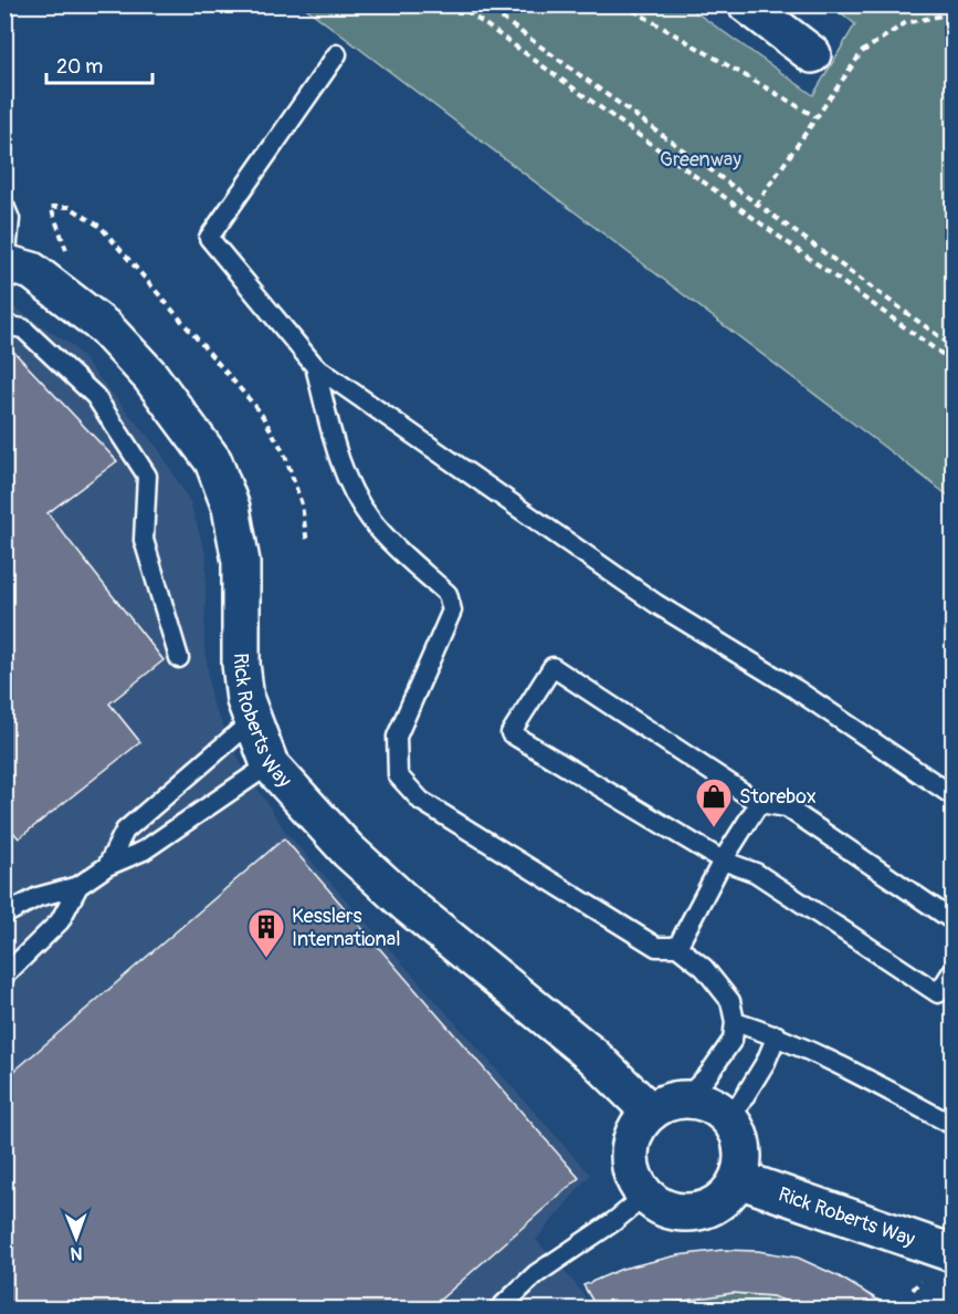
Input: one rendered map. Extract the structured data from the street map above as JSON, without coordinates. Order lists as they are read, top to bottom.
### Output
{
  "streets": {
    "street": ["Rick Roberts Way"]
  },
  "parks": ["Greenway"],
  "places": {
    "shop": ["Storebox"],
    "building": ["Kesslers International"]
  },
  "scale_bar": "20 m",
  "north": "bottom"
}
